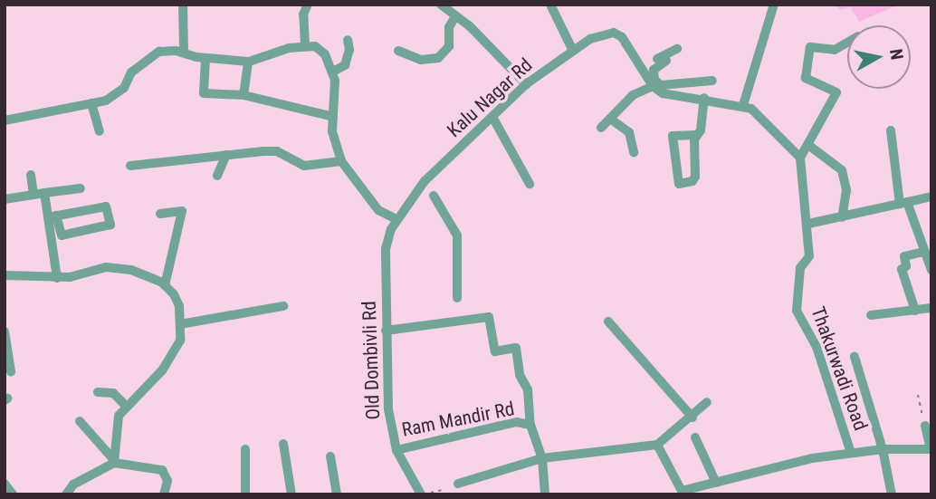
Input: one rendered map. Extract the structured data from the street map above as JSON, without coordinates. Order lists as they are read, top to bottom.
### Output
{
  "streets": {
    "street": [
      "Kalu Nagar Rd",
      "Old Dombivli Rd",
      "Thakurwadi Road",
      "Ram Mandir Rd"
    ]
  },
  "crossings": [
    ["Kalu Nagar Rd", "Old Dombivli Rd"],
    ["Old Dombivli Rd", "Ram Mandir Rd"]
  ],
  "north": "right"
}
